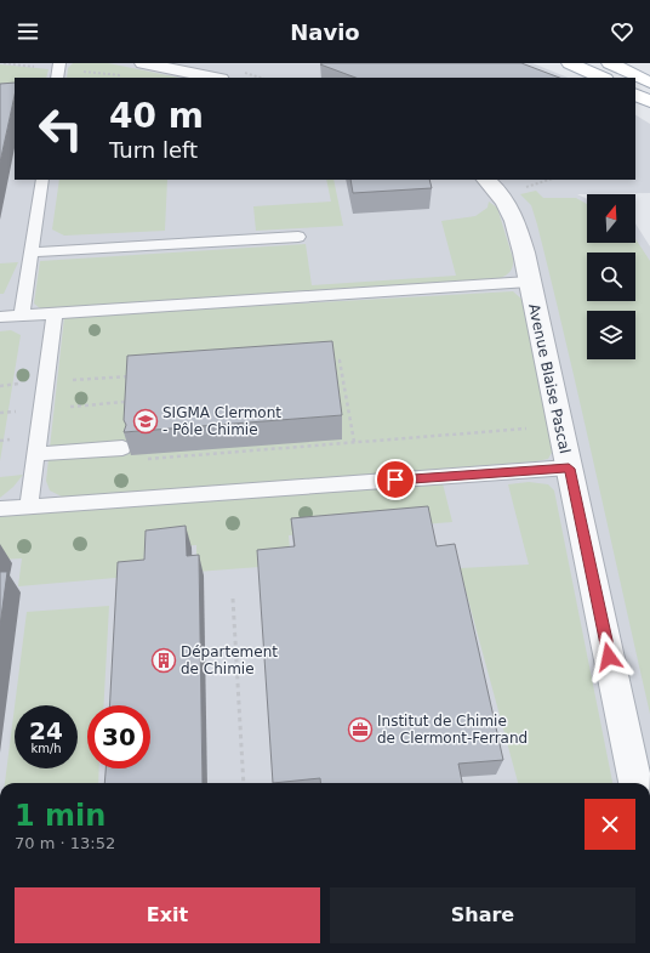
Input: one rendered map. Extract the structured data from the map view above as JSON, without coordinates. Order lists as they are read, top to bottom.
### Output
{
  "streets": {
    "street": ["Avenue Blaise Pascal"]
  },
  "places": {
    "school or university": ["SIGMA Clermont - Pôle Chimie"],
    "building": ["Département de Chimie"],
    "office": ["Institut de Chimie de Clermont-Ferrand"]
  },
  "north": "top",
  "page": {
    "header": "Navio",
    "turn": ["40 m", "Turn left"],
    "speed": "24 km/h",
    "limit": "30",
    "heading": ["1 min", "70 m · 13:52"],
    "buttons": ["Exit", "Share"]
  }
}
